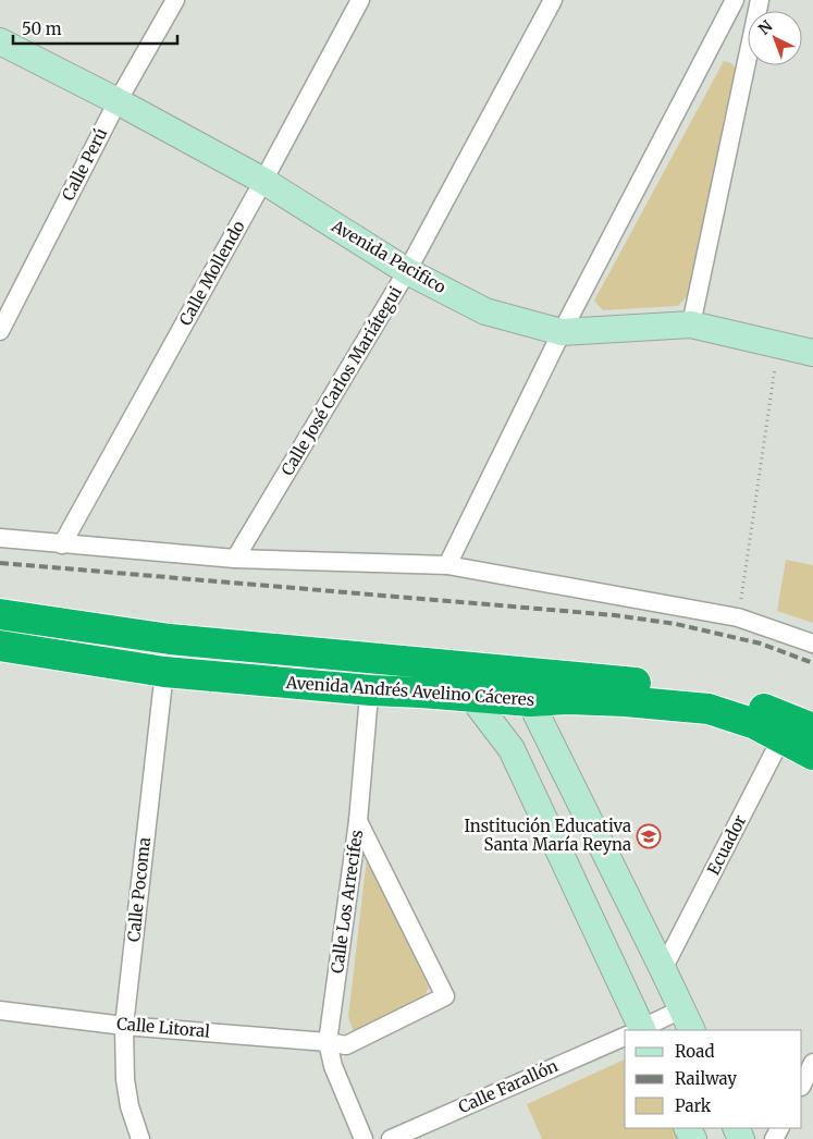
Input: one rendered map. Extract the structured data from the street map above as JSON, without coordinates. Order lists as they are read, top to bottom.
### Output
{
  "streets": {
    "highway": ["Avenida Andrés Avelino Cáceres"],
    "street": [
      "Calle Perú",
      "Avenida Pacifico",
      "Calle Mollendo",
      "Calle José Carlos Mariátegui",
      "Ecuador",
      "Calle Pocoma",
      "Calle Los Arrecifes",
      "Calle Litoral",
      "Calle Farallón"
    ]
  },
  "crossings": [
    ["Calle Perú", "Avenida Pacifico"],
    ["Avenida Pacifico", "Calle Mollendo"],
    ["Avenida Pacifico", "Calle José Carlos Mariátegui"],
    ["Avenida Andrés Avelino Cáceres", "Ecuador"],
    ["Avenida Andrés Avelino Cáceres", "Calle Pocoma"],
    ["Avenida Andrés Avelino Cáceres", "Calle Los Arrecifes"],
    ["Calle Pocoma", "Calle Litoral"],
    ["Calle Los Arrecifes", "Calle Litoral"]
  ],
  "places": {
    "school or university": ["Institución Educativa Santa María Reyna"]
  },
  "legend": ["Road", "Railway", "Park"],
  "scale_bar": "50 m",
  "north": "top left"
}
